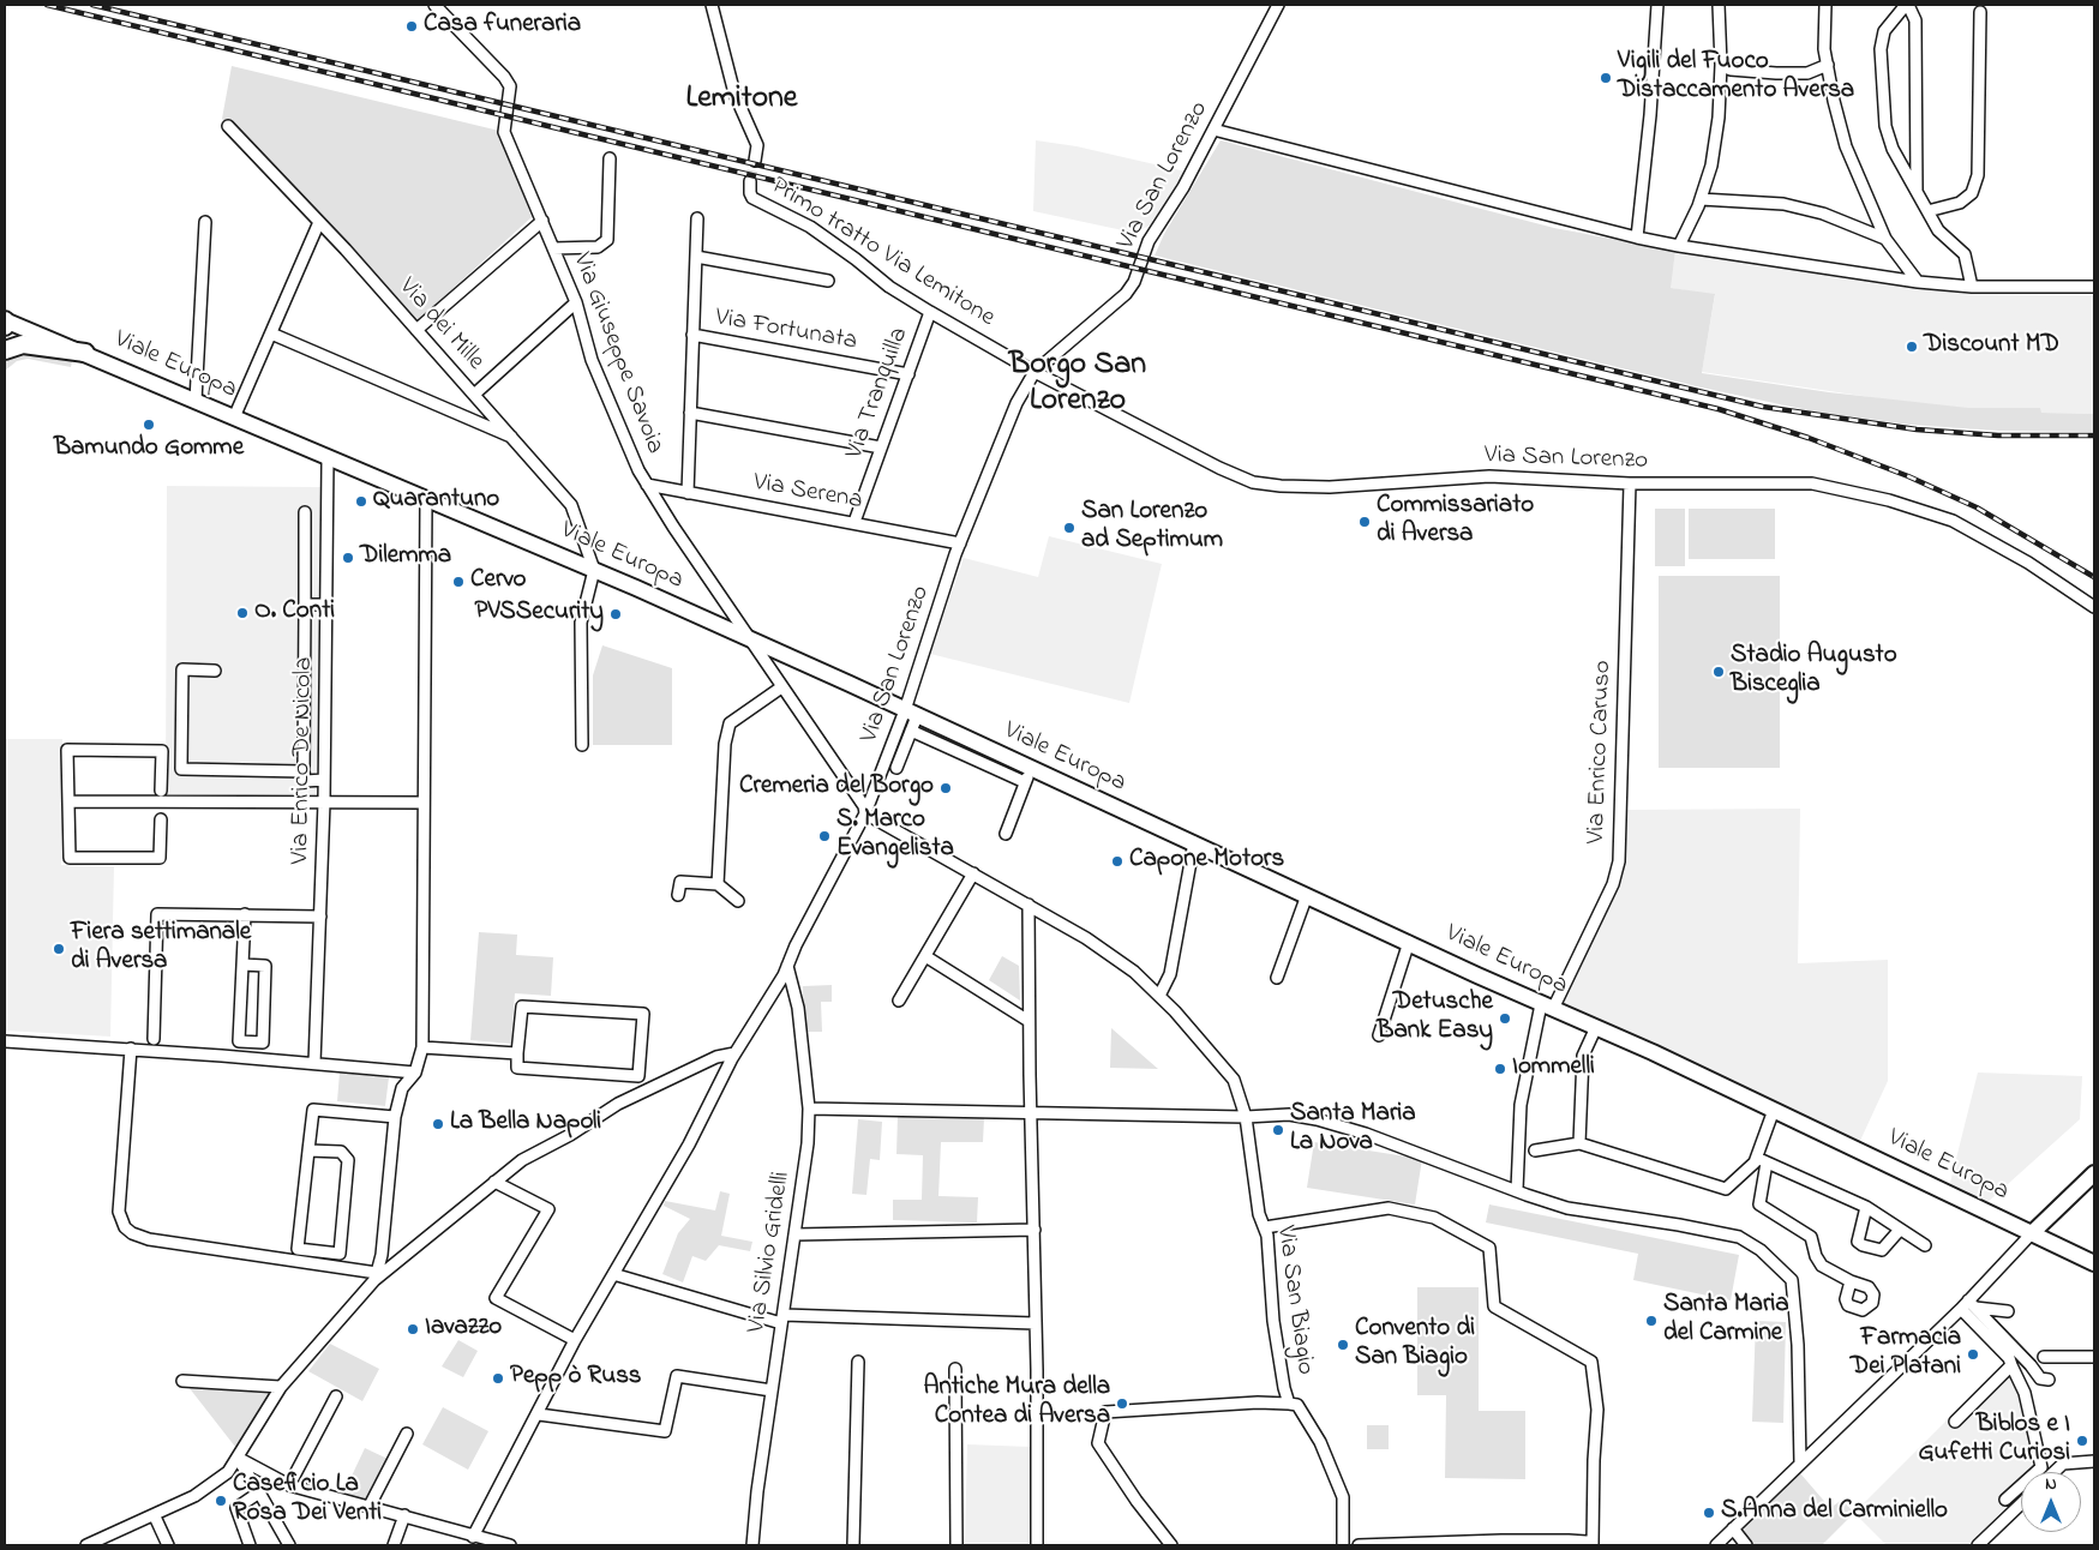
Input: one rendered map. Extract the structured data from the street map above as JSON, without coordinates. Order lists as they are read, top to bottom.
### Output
{
  "streets": {
    "main road": ["Viale Europa"],
    "street": [
      "Via San Lorenzo",
      "Primo tratto Via Lemitone",
      "Via dei Mille",
      "Via Fortunata",
      "Via Giuseppe Savoia",
      "Via Tranquilla",
      "Via Serena",
      "Via Enrico Caruso",
      "Via Enrico De Nicola",
      "Via Silvio Gridelli",
      "Via San Biagio"
    ]
  },
  "crossings": [
    ["Via San Lorenzo", "Primo tratto Via Lemitone"],
    ["Via San Lorenzo", "Via Giuseppe Savoia"],
    ["Via San Lorenzo", "Viale Europa"],
    ["Via San Lorenzo", "Via Serena"],
    ["Via San Lorenzo", "Via Enrico Caruso"],
    ["Via San Lorenzo", "Via Silvio Gridelli"],
    ["Via San Lorenzo", "Via San Biagio"],
    ["Primo tratto Via Lemitone", "Via Tranquilla"],
    ["Via dei Mille", "Viale Europa"],
    ["Via Fortunata", "Via Tranquilla"],
    ["Via Giuseppe Savoia", "Viale Europa"],
    ["Via Giuseppe Savoia", "Via Serena"],
    ["Via Giuseppe Savoia", "Via San Biagio"],
    ["Viale Europa", "Via Enrico Caruso"],
    ["Viale Europa", "Via Enrico De Nicola"],
    ["Via Tranquilla", "Via Serena"]
  ],
  "districts": ["Lemitone", "Borgo San Lorenzo"],
  "places": [
    "Casa funeraria",
    "Vigili del Fuoco Distaccamento Aversa",
    "Discount MD",
    "Bamundo Gomme",
    "Quarantuno",
    "Commissariato di Aversa",
    "San Lorenzo ad Septimum",
    "Dilemma",
    "Cervo",
    "O. Conti",
    "PVSSecurity",
    "Stadio Augusto Bisceglia",
    "Cremeria del Borgo",
    "S. Marco Evangelista",
    "Capone Motors",
    "Fiera settimanale di Aversa",
    "Detusche Bank Easy",
    "Iommelli",
    "La Bella Napoli",
    "Santa Maria La Nova",
    "Santa Maria del Carmine",
    "Iavazzo",
    "Convento di San Biagio",
    "Farmacia Dei Platani",
    "Pepp ò Russ",
    "Antiche Mura della Contea di Aversa",
    "Biblos e I Gufetti Curiosi",
    "Caseficio La Rosa Dei Venti",
    "S.Anna del Carminiello"
  ],
  "north": "top"
}
